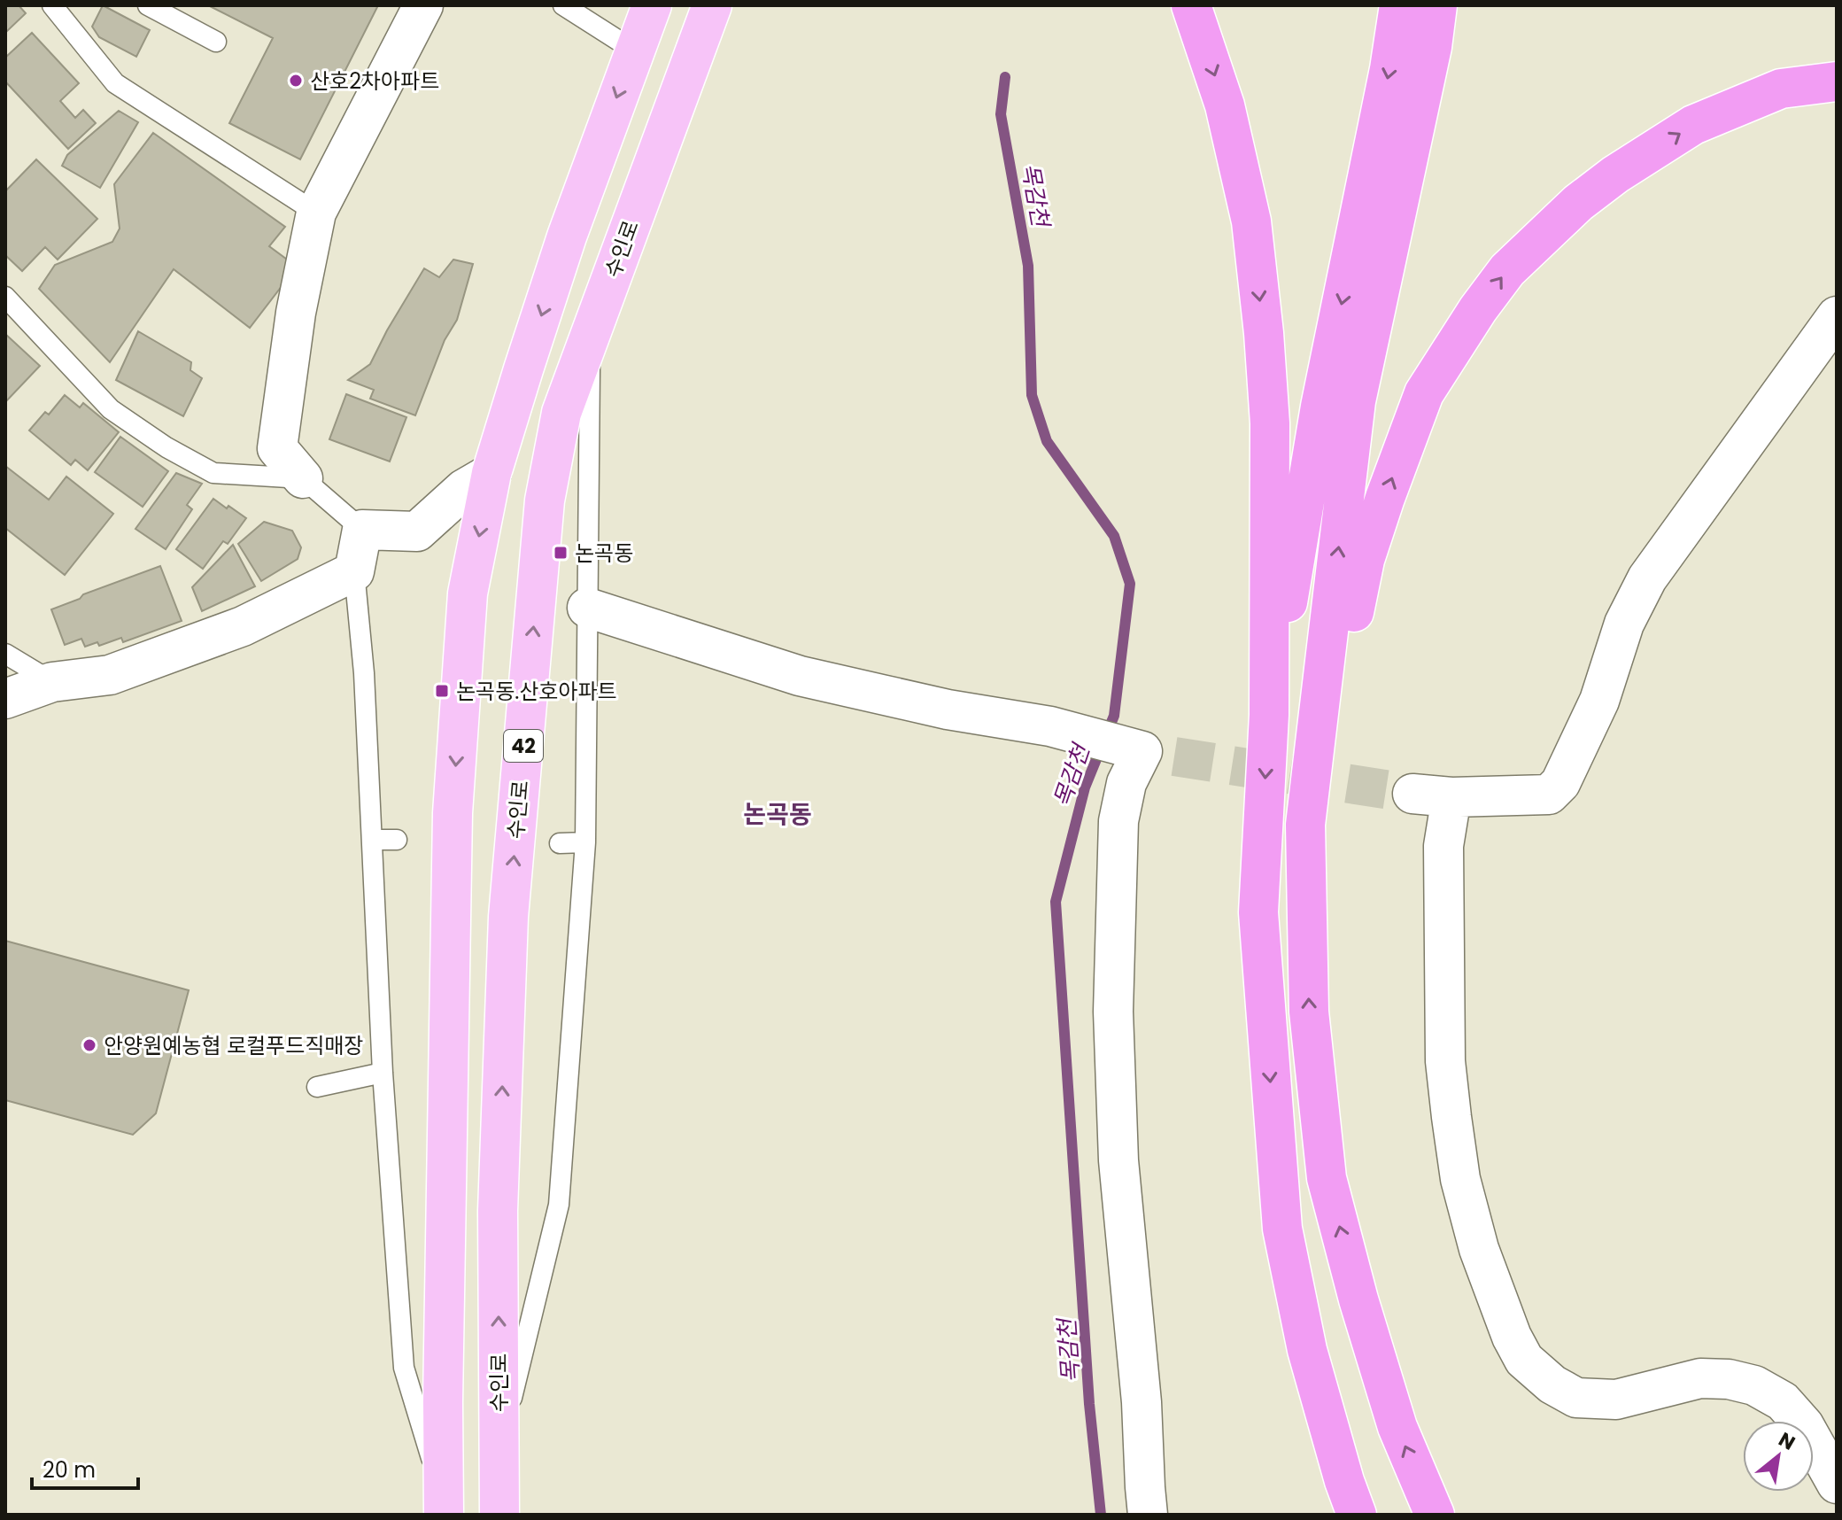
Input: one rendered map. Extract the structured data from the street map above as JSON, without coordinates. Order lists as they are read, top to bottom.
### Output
{
  "streets": {
    "main road": ["수인로", "42"]
  },
  "districts": ["논곡동"],
  "water": ["목감천"],
  "places": {
    "other": ["산호2차아파트", "안양원예농협 로컬푸드직매장"],
    "transit": ["논곡동", "논곡동.산호아파트"]
  },
  "scale_bar": "20 m",
  "north": "top right"
}
